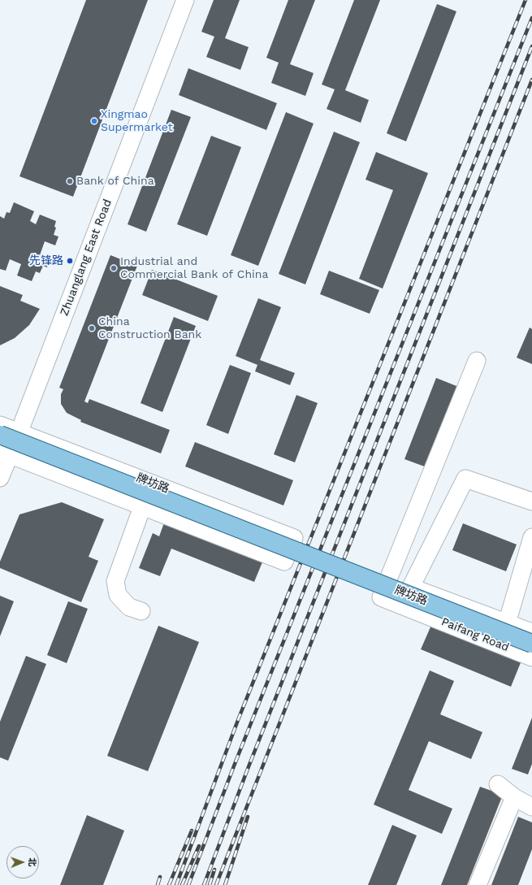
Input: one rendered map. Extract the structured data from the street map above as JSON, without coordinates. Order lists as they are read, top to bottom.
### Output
{
  "streets": {
    "main road": ["牌坊路"],
    "street": ["Zhuanglang East Road", "Paifang Road"]
  },
  "crossings": [
    ["Zhuanglang East Road", "牌坊路"]
  ],
  "places": [
    "Xingmao Supermarket",
    "Bank of China",
    "先锋路",
    "Industrial and Commercial Bank of China",
    "China Construction Bank"
  ],
  "north": "right"
}
